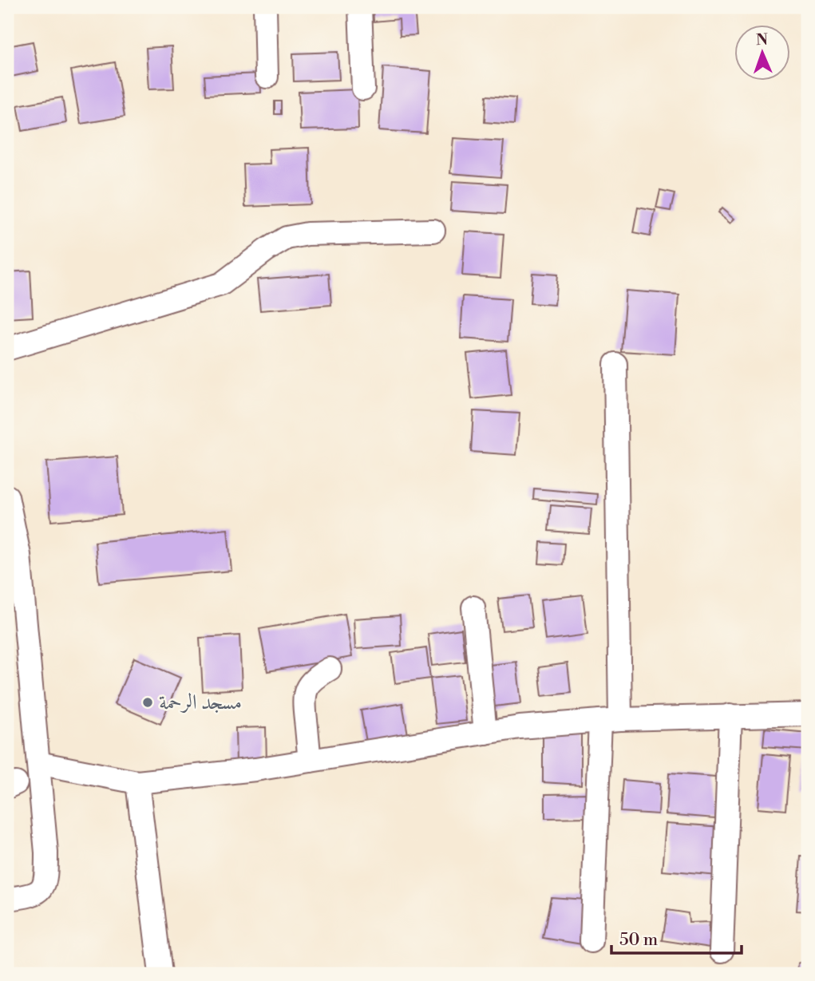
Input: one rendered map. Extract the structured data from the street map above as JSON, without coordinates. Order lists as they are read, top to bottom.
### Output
{
  "places": ["مسجد الرحمة"],
  "scale_bar": "50 m",
  "north": "top"
}
